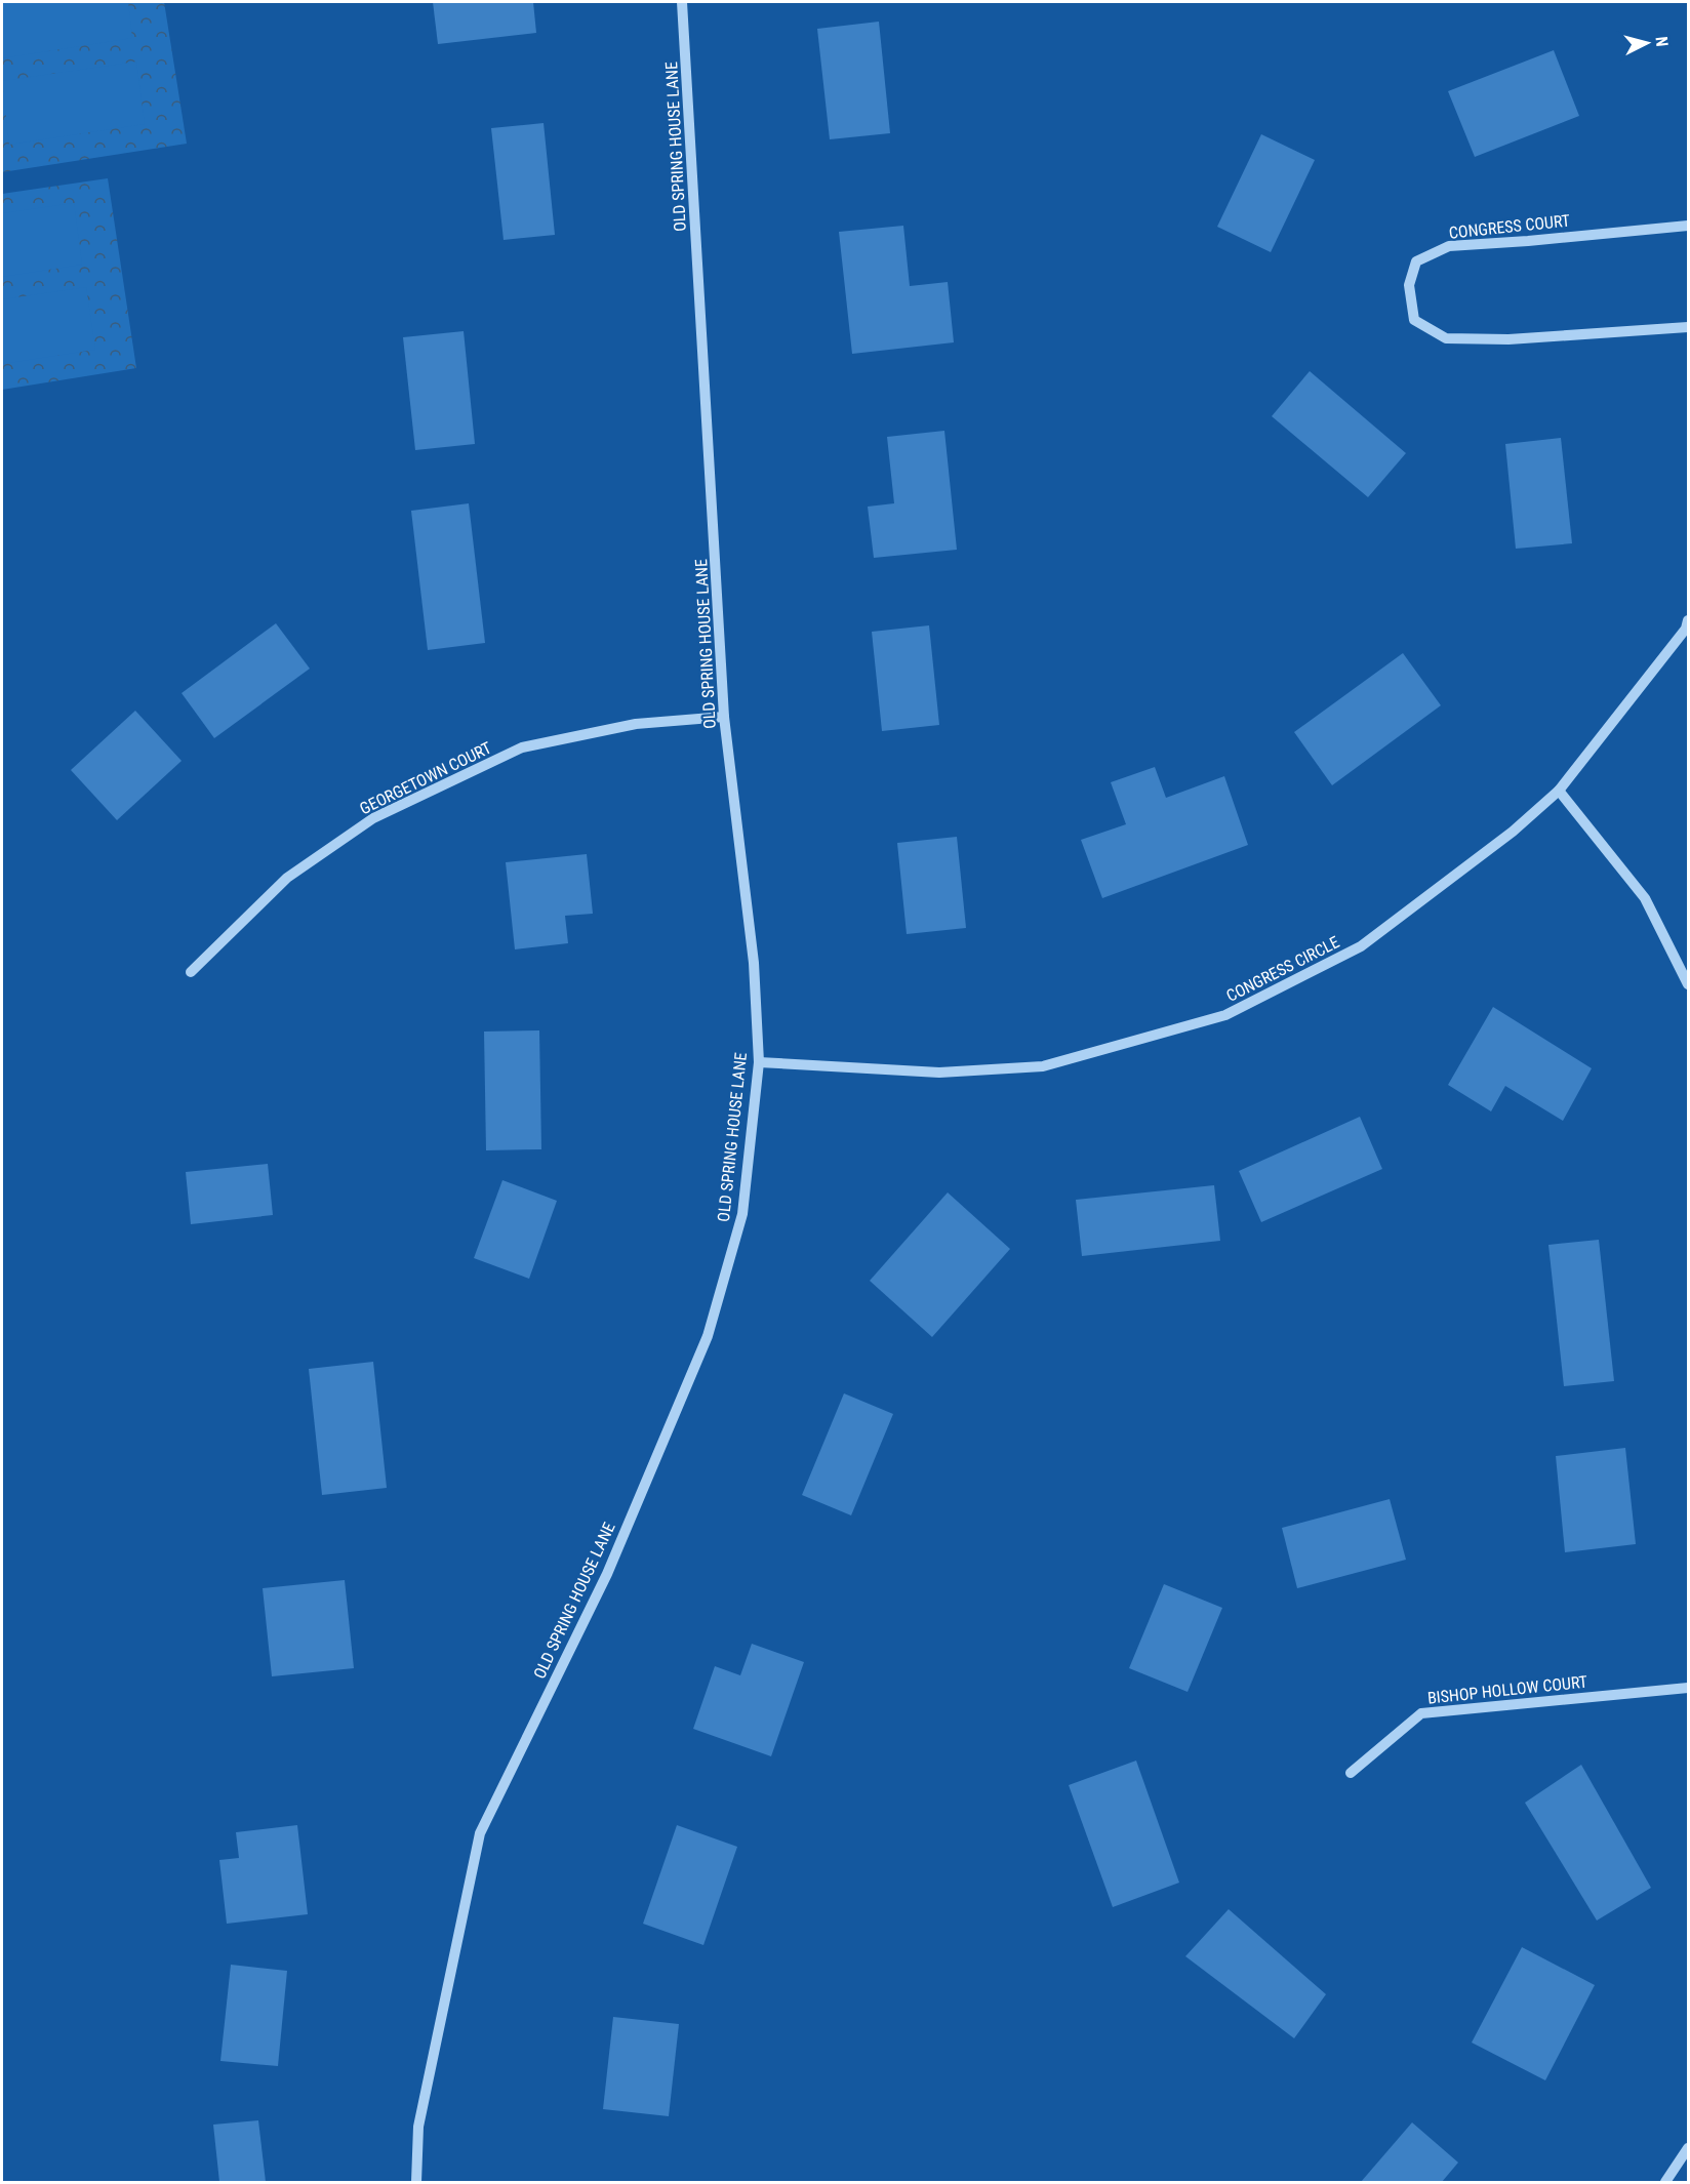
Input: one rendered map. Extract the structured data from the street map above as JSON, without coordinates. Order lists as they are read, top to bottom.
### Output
{
  "streets": {
    "street": [
      "OLD SPRING HOUSE LANE",
      "CONGRESS COURT",
      "GEORGETOWN COURT",
      "CONGRESS CIRCLE",
      "BISHOP HOLLOW COURT"
    ]
  },
  "crossings": [
    ["OLD SPRING HOUSE LANE", "GEORGETOWN COURT"],
    ["OLD SPRING HOUSE LANE", "CONGRESS CIRCLE"]
  ],
  "north": "right"
}
